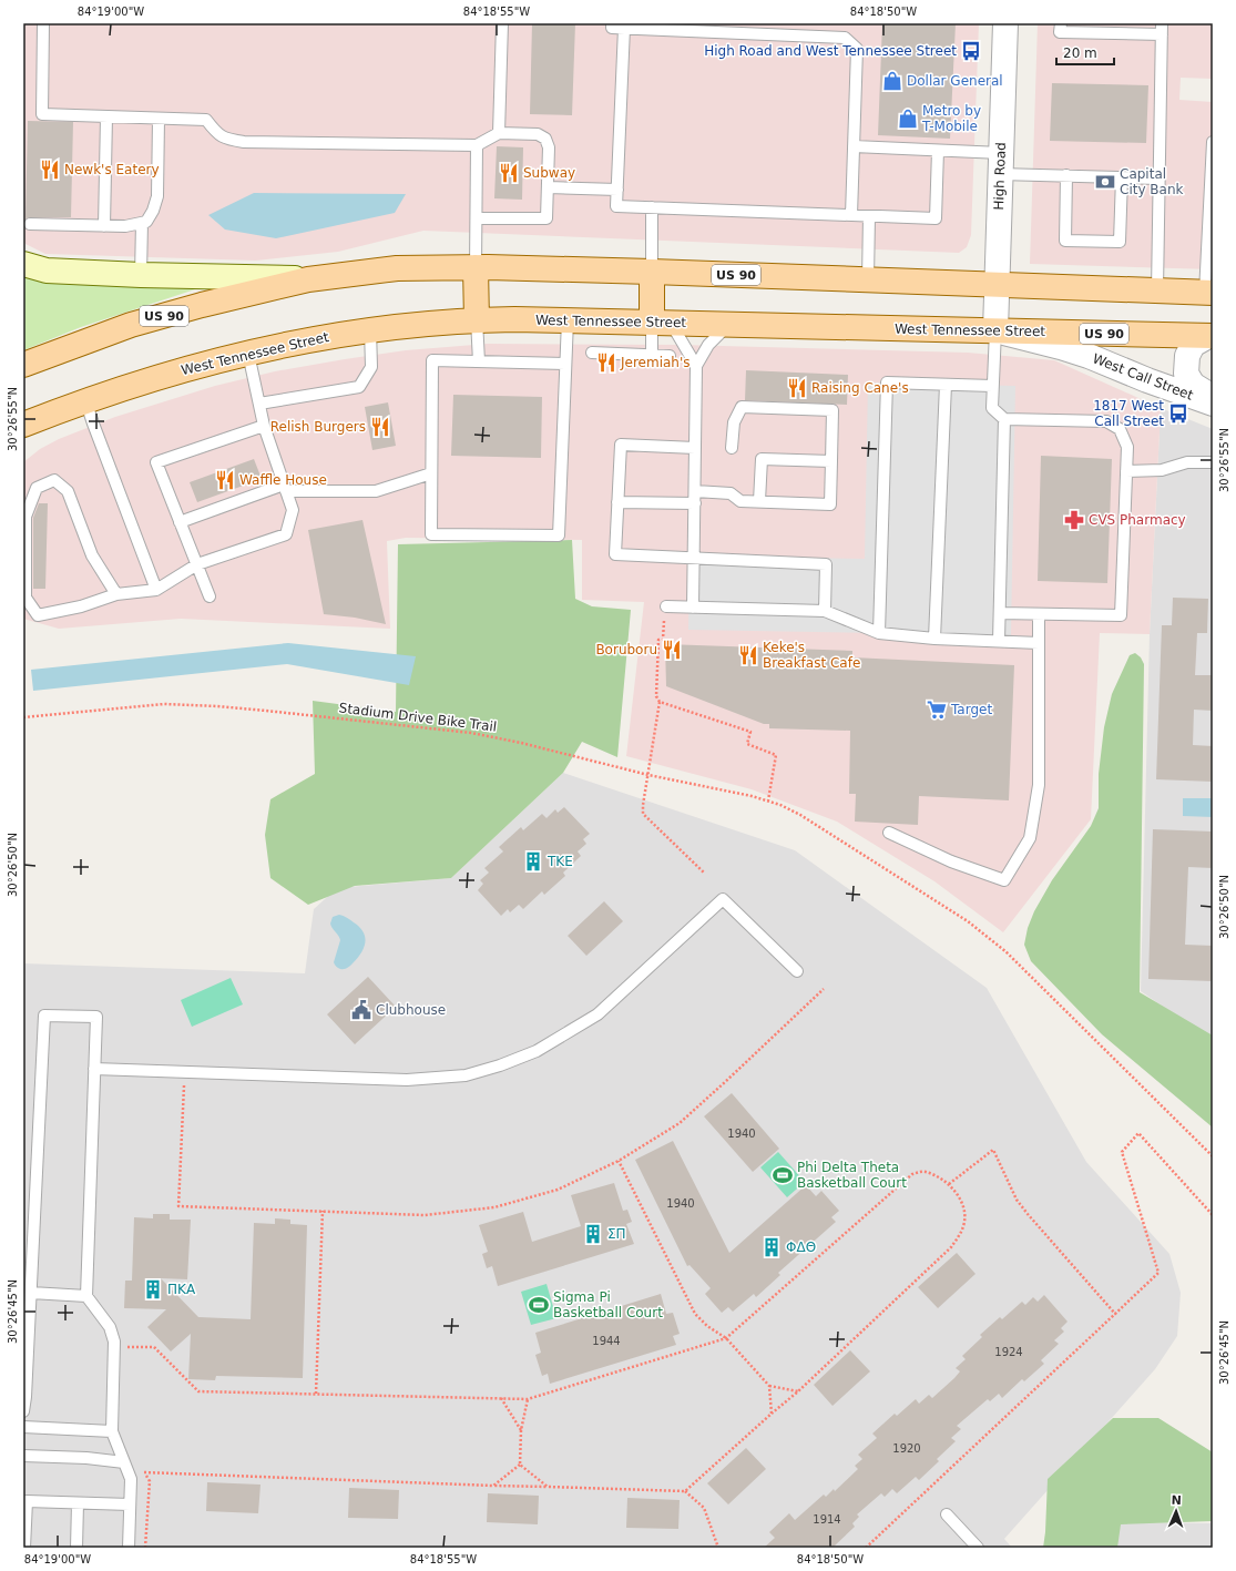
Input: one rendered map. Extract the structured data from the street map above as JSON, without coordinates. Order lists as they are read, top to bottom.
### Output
{
  "streets": {
    "main road": ["US 90", "West Tennessee Street"],
    "street": ["High Road", "West Call Street"],
    "path": ["Stadium Drive Bike Trail"]
  },
  "crossings": [
    ["High Road", "US 90"],
    ["High Road", "West Tennessee Street"],
    ["High Road", "West Call Street"],
    ["West Tennessee Street", "West Call Street"]
  ],
  "places": {
    "bus stop": ["High Road and West Tennessee Street", "1817 West Call Street"],
    "shop": ["Dollar General", "Metro by T-Mobile"],
    "restaurant": [
      "Newk's Eatery",
      "Subway",
      "Jeremiah's",
      "Raising Cane's",
      "Relish Burgers",
      "Waffle House",
      "Boruboru",
      "Keke's Breakfast Cafe"
    ],
    "bank": ["Capital City Bank"],
    "pharmacy": ["CVS Pharmacy"],
    "supermarket": ["Target"],
    "building": [
      "TKE",
      "ΣΠ",
      "ΦΔΘ",
      "ΠΚΑ"
    ],
    "public building": ["Clubhouse"],
    "sports": ["Phi Delta Theta Basketball Court", "Sigma Pi Basketball Court"]
  },
  "house_numbers": [
    "1940",
    "1940",
    "1944",
    "1924",
    "1920",
    "1914"
  ],
  "scale_bar": "20 m",
  "north": "top",
  "coordinates": [
    "84°19'00\"W",
    "84°18'55\"W",
    "84°18'50\"W",
    "30°26'55\"N",
    "30°26'50\"N",
    "30°26'45\"N"
  ]
}
